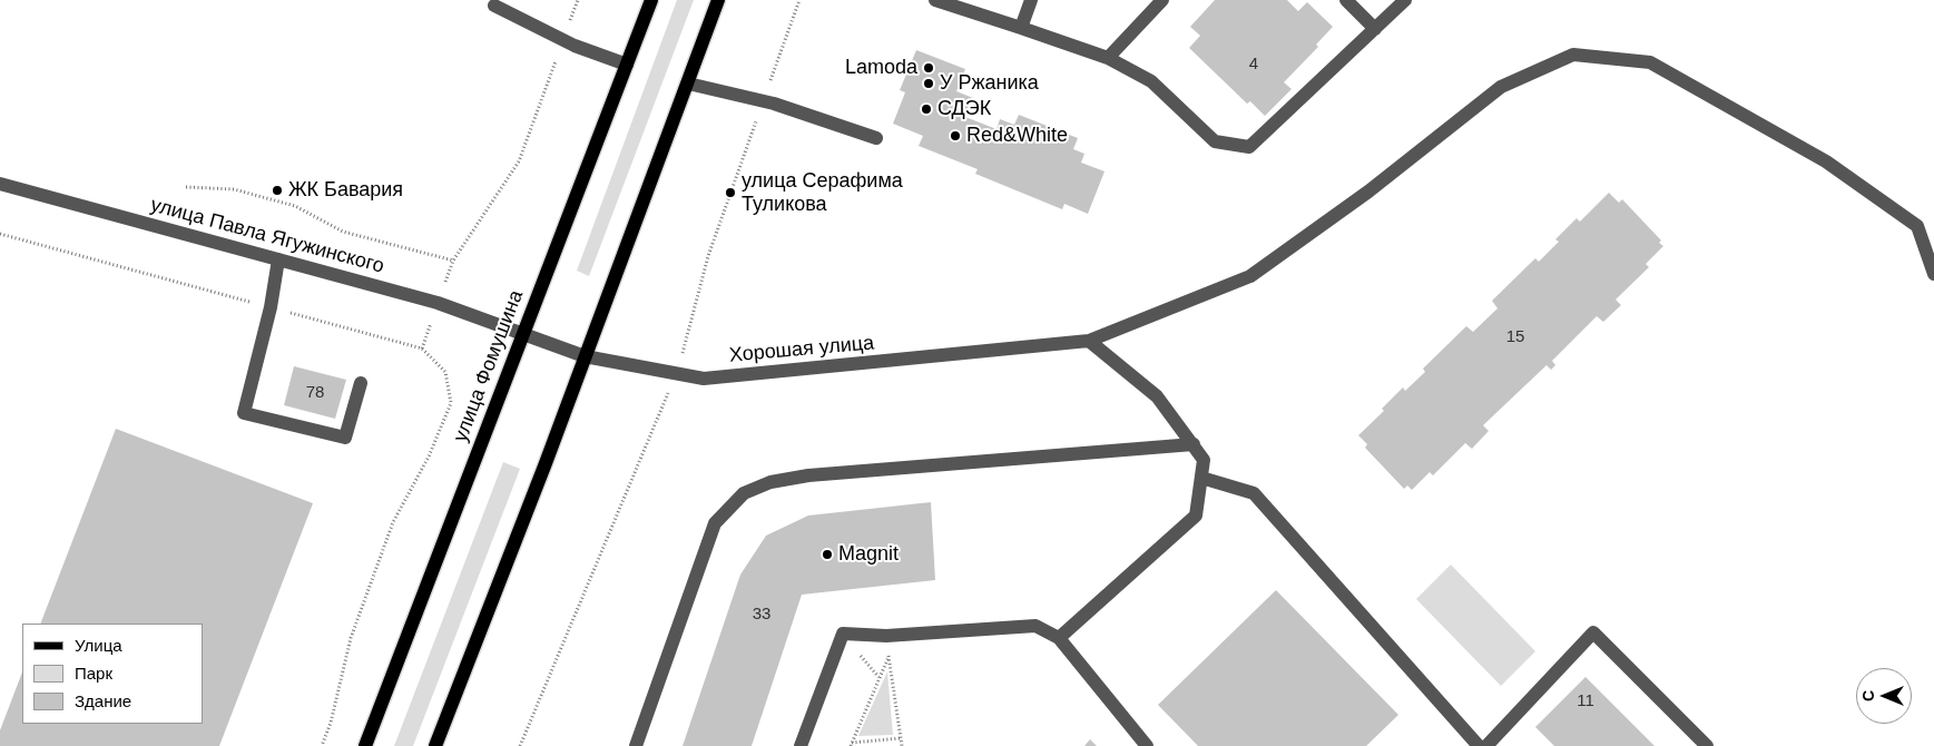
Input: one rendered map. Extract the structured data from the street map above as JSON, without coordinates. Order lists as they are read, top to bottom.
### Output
{
  "streets": {
    "main road": ["улица Фомушина"],
    "street": ["улица Павла Ягужинского", "Хорошая улица"]
  },
  "crossings": [
    ["улица Павла Ягужинского", "Хорошая улица"],
    ["улица Павла Ягужинского", "улица Фомушина"],
    ["Хорошая улица", "улица Фомушина"]
  ],
  "places": [
    "Lamoda",
    "У Ржаника",
    "СДЭК",
    "Red&White",
    "ЖК Бавария",
    "улица Серафима Туликова",
    "Magnit"
  ],
  "house_numbers": [
    "4",
    "15",
    "78",
    "33",
    "11"
  ],
  "legend": ["Улица", "Парк", "Здание"],
  "north": "left"
}
